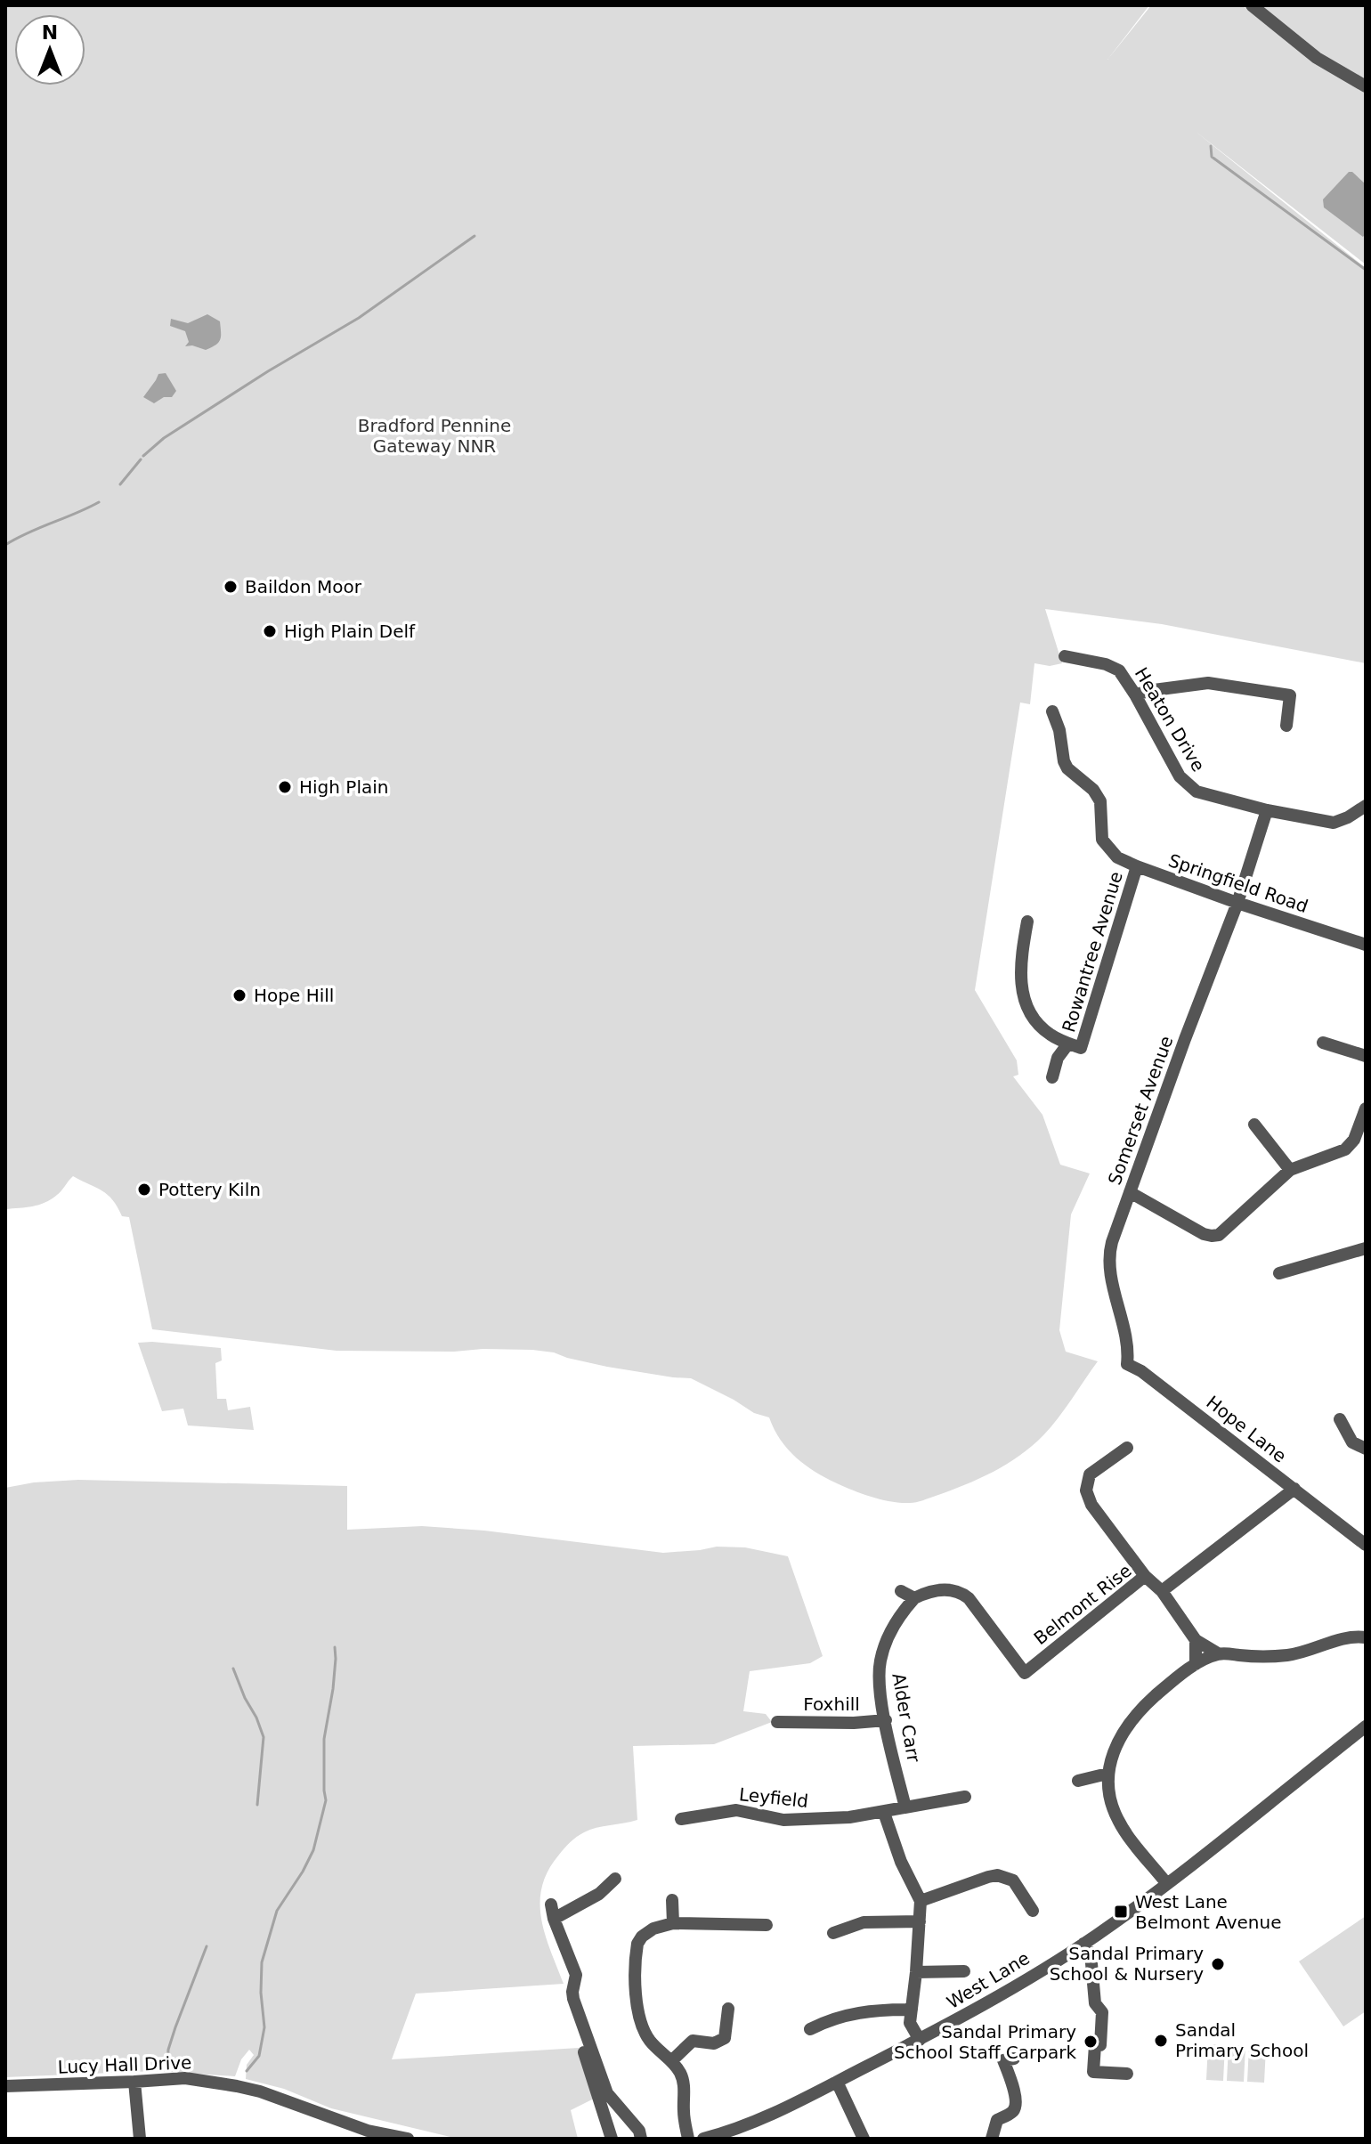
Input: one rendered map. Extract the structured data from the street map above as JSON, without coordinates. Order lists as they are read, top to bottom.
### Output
{
  "streets": {
    "street": [
      "Heaton Drive",
      "Springfield Road",
      "Rowantree Avenue",
      "Somerset Avenue",
      "Hope Lane",
      "Belmont Rise",
      "Foxhill",
      "Alder Carr",
      "Leyfield",
      "West Lane",
      "Lucy Hall Drive"
    ]
  },
  "crossings": [
    ["Heaton Drive", "Somerset Avenue"],
    ["Springfield Road", "Rowantree Avenue"],
    ["Springfield Road", "Somerset Avenue"],
    ["Somerset Avenue", "Hope Lane"],
    ["Belmont Rise", "Alder Carr"],
    ["Foxhill", "Alder Carr"],
    ["Alder Carr", "Leyfield"]
  ],
  "parks": ["Bradford Pennine Gateway NNR"],
  "places": {
    "other": [
      "Baildon Moor",
      "High Plain Delf",
      "High Plain",
      "Hope Hill",
      "Pottery Kiln",
      "Sandal Primary School & Nursery",
      "Sandal Primary School",
      "Sandal Primary School Staff Carpark"
    ],
    "transit": ["West Lane Belmont Avenue"]
  },
  "north": "top"
}
